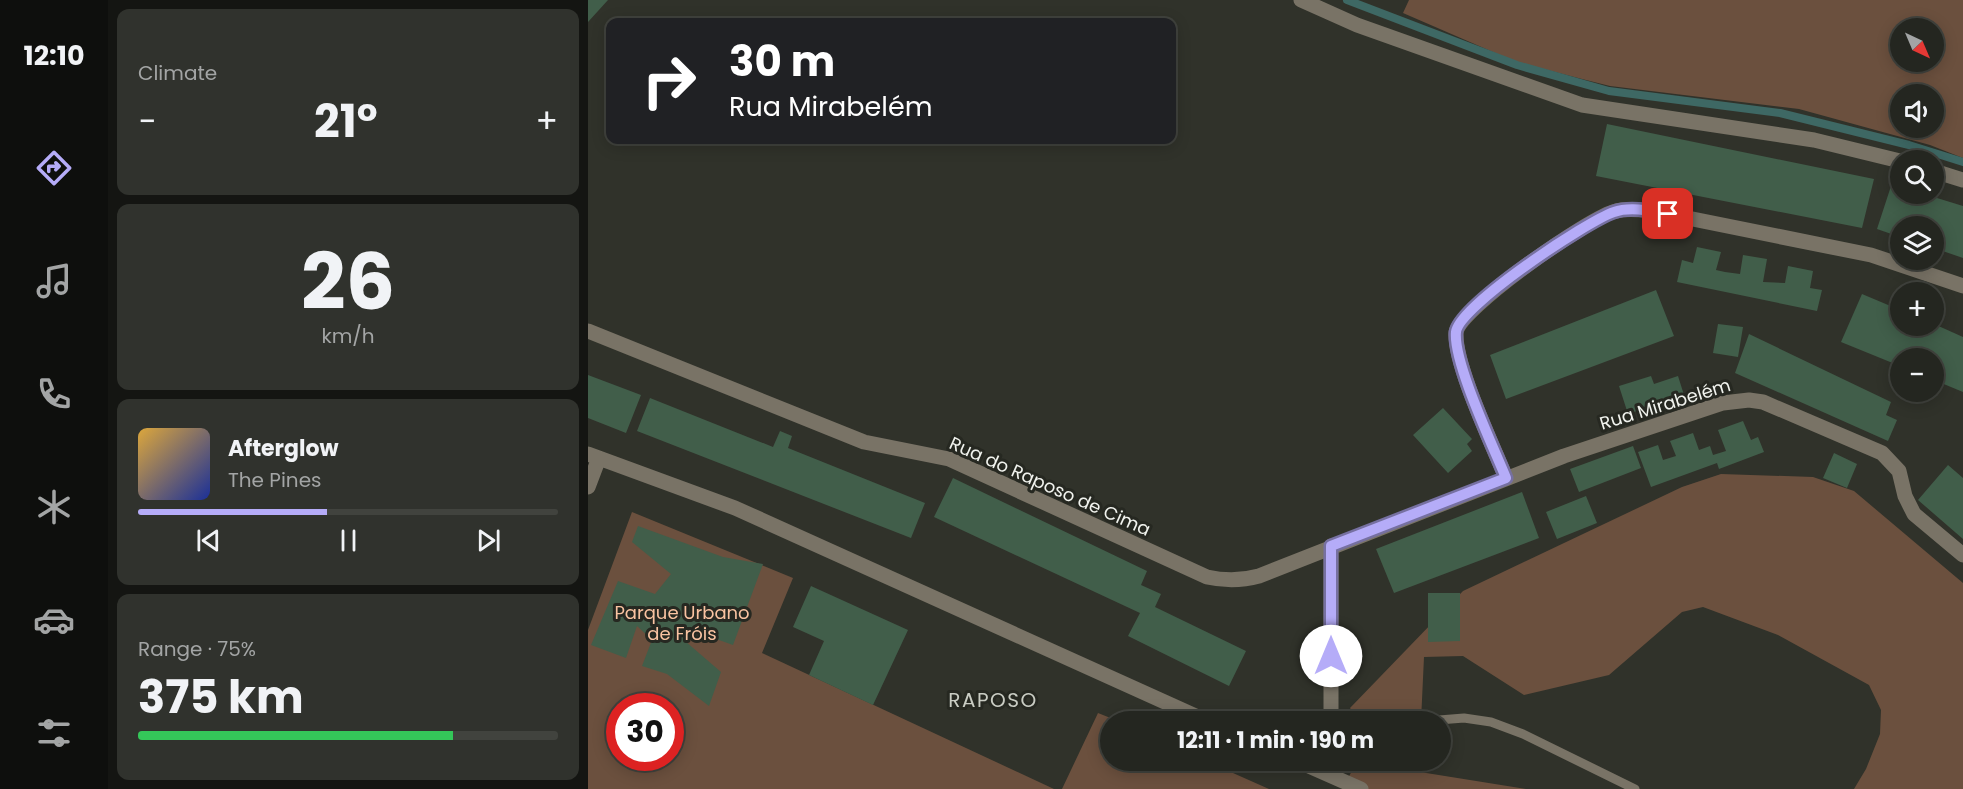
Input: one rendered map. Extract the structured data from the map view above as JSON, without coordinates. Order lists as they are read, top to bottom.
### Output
{
  "streets": {
    "street": ["Rua Mirabelém", "Rua do Raposo de Cima"]
  },
  "crossings": [
    ["Rua Mirabelém", "Rua do Raposo de Cima"]
  ],
  "districts": ["RAPOSO"],
  "parks": ["Parque Urbano de Fróis"],
  "north": "bottom right",
  "page": {
    "tabs": "12:10",
    "tile": [
      "Climate",
      ["26", "km/h"],
      ["Range · 75%", "375 km"]
    ],
    "map_buttons": ["+", "−"],
    "turn": ["30 m", "Rua Mirabelém"],
    "heat": ["−", "21°", "+"],
    "song": ["Afterglow", "The Pines"],
    "limit": "30",
    "trip": "12:11 · 1 min · 190 m"
  }
}
